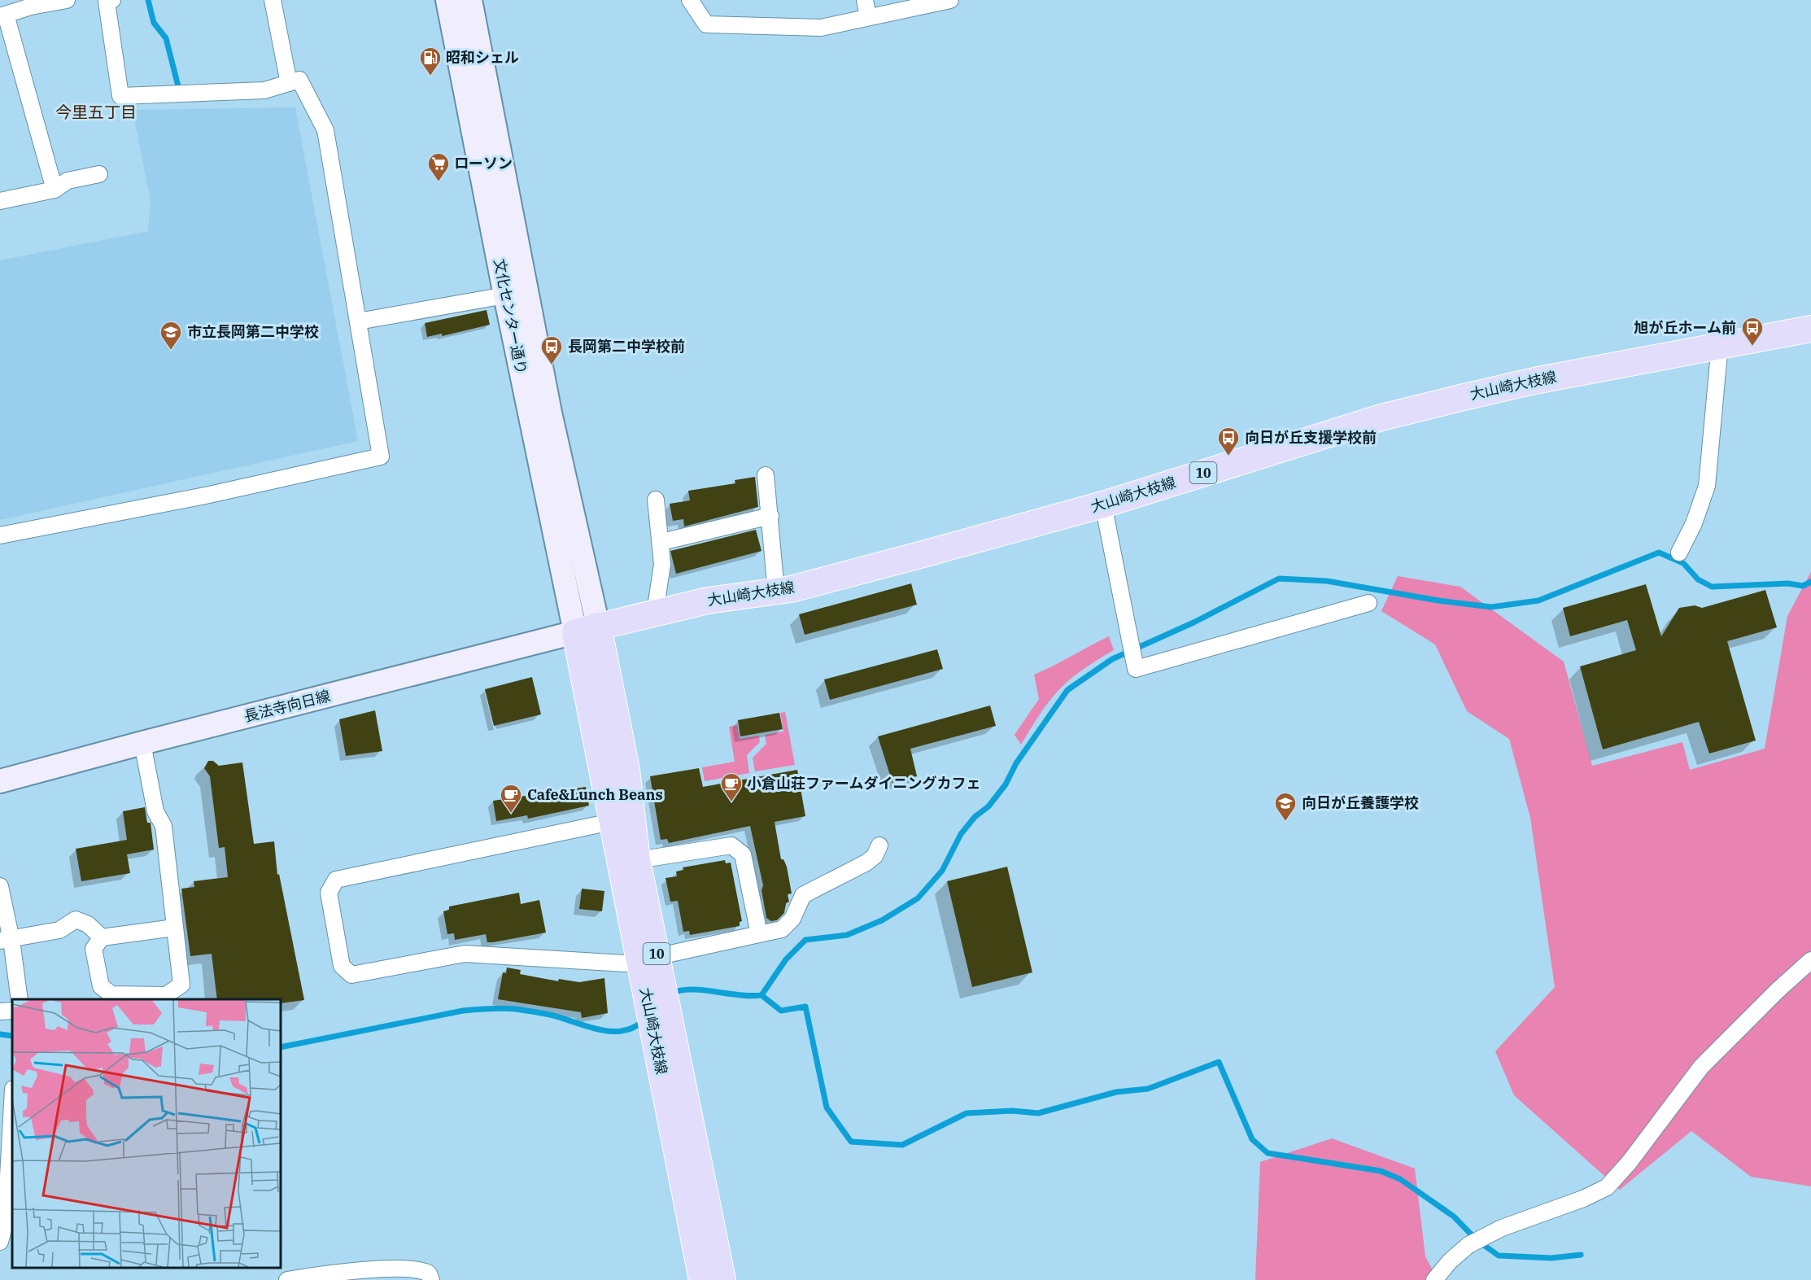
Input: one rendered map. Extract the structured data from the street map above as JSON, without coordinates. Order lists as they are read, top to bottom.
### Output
{
  "streets": {
    "main road": ["大山崎大枝線", "10"],
    "street": ["文化センター通り", "長法寺向日線"]
  },
  "crossings": [
    ["文化センター通り", "大山崎大枝線"],
    ["文化センター通り", "長法寺向日線"],
    ["大山崎大枝線", "長法寺向日線"]
  ],
  "districts": ["今里五丁目"],
  "places": {
    "fuel station": ["昭和シェル"],
    "supermarket": ["ローソン"],
    "bus stop": ["旭が丘ホーム前", "長岡第二中学校前", "向日が丘支援学校前"],
    "school or university": ["市立長岡第二中学校", "向日が丘養護学校"],
    "cafe": ["小倉山荘ファームダイニングカフェ", "Cafe&Lunch Beans"]
  }
}
